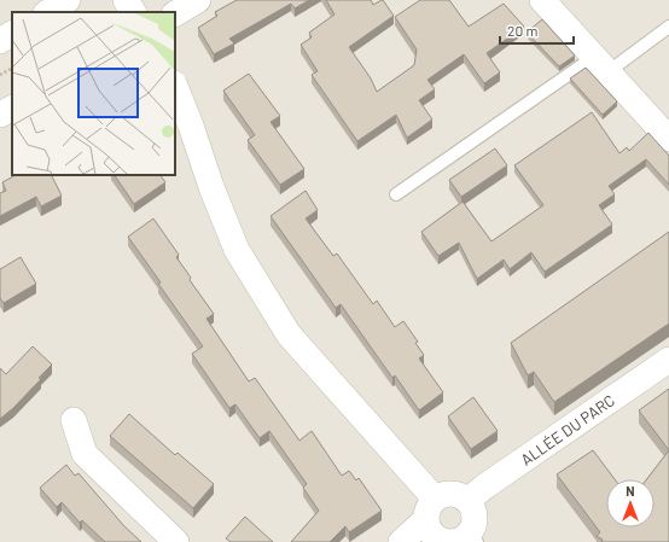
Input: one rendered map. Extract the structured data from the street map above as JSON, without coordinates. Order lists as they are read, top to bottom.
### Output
{
  "streets": {
    "street": ["ALLÉE DU PARC"]
  },
  "scale_bar": "20 m",
  "north": "top"
}
